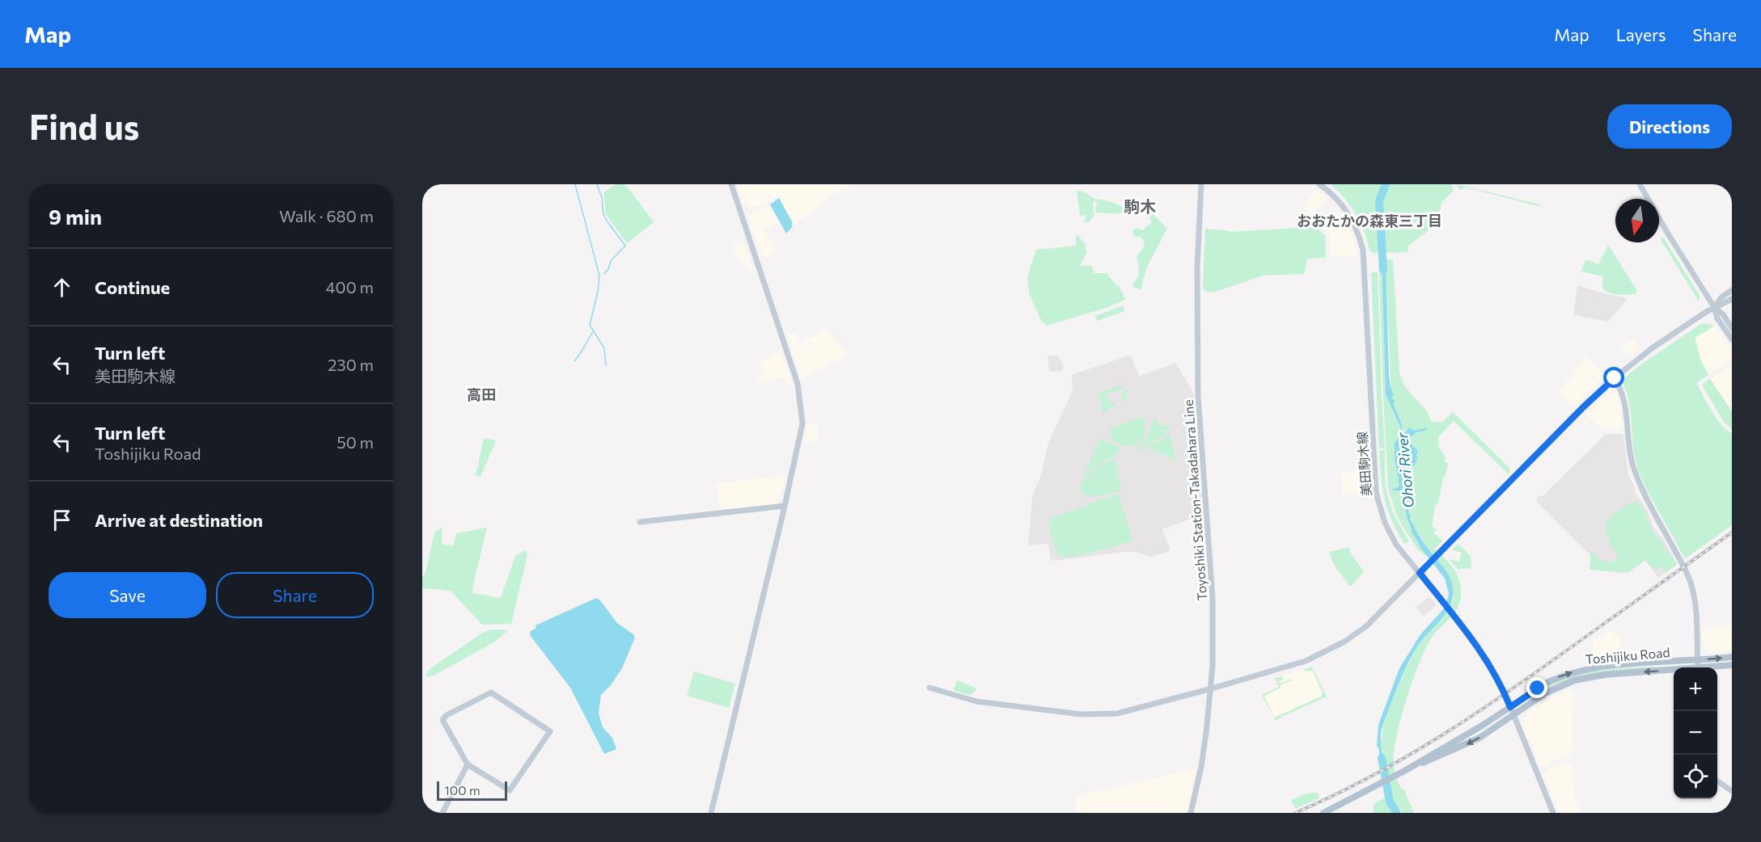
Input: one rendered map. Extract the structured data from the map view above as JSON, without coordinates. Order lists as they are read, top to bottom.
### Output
{
  "streets": {
    "main road": ["Toshijiku Road"],
    "street": ["美田駒木線", "Toyoshiki Station-Takadahara Line"]
  },
  "crossings": [
    ["美田駒木線", "Toshijiku Road"]
  ],
  "districts": ["駒木", "おおたかの森東三丁目", "高田"],
  "water": ["Ohori River"],
  "scale_bar": "100 m",
  "north": "bottom",
  "page": {
    "header": "Map",
    "nav": ["Map", "Layers", "Share"],
    "buttons": [
      "Directions",
      ["Save", "Share"]
    ],
    "title": "Find us",
    "heading": ["9 min", "Walk · 680 m"],
    "list": [
      ["Continue", "400 m"],
      ["Turn left", "美田駒木線", "230 m"],
      ["Turn left", "Toshijiku Road", "50 m"],
      "Arrive at destination"
    ],
    "map_buttons": ["+", "−"],
    "scale": "100 m"
  }
}
